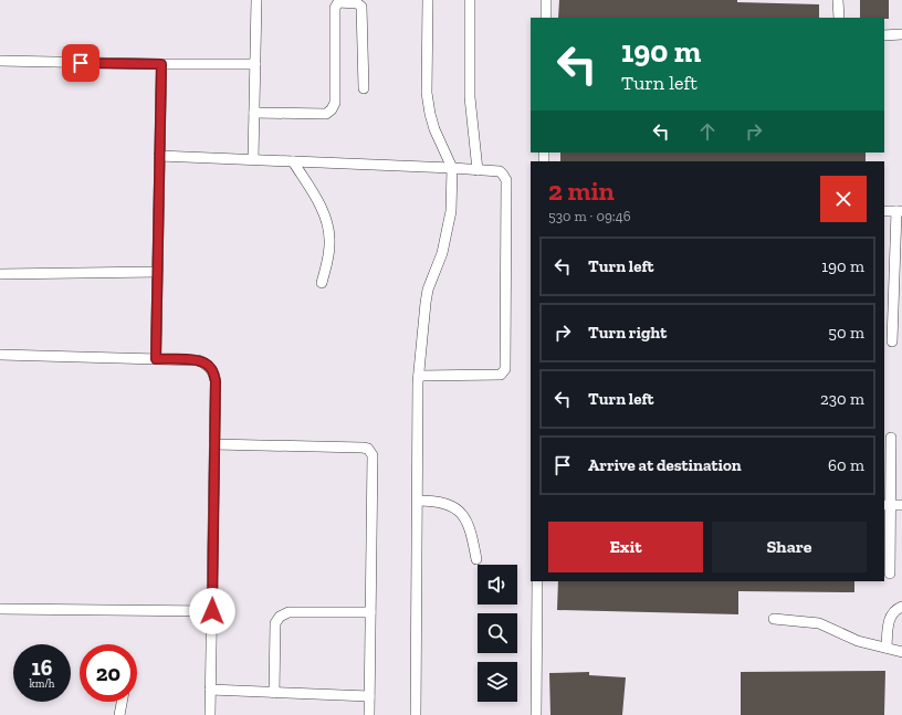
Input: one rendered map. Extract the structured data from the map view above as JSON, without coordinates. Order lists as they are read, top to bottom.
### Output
{
  "page": {
    "turn": ["190 m", "Turn left"],
    "heading": ["2 min", "530 m · 09:46"],
    "list": [
      {
        "name": "Turn left",
        "value": "190 m"
      },
      {
        "name": "Turn right",
        "value": "50 m"
      },
      {
        "name": "Turn left",
        "value": "230 m"
      },
      {
        "name": "Arrive at destination",
        "value": "60 m"
      }
    ],
    "buttons": ["Exit", "Share"],
    "speed": "16 km/h",
    "limit": "20"
  }
}
